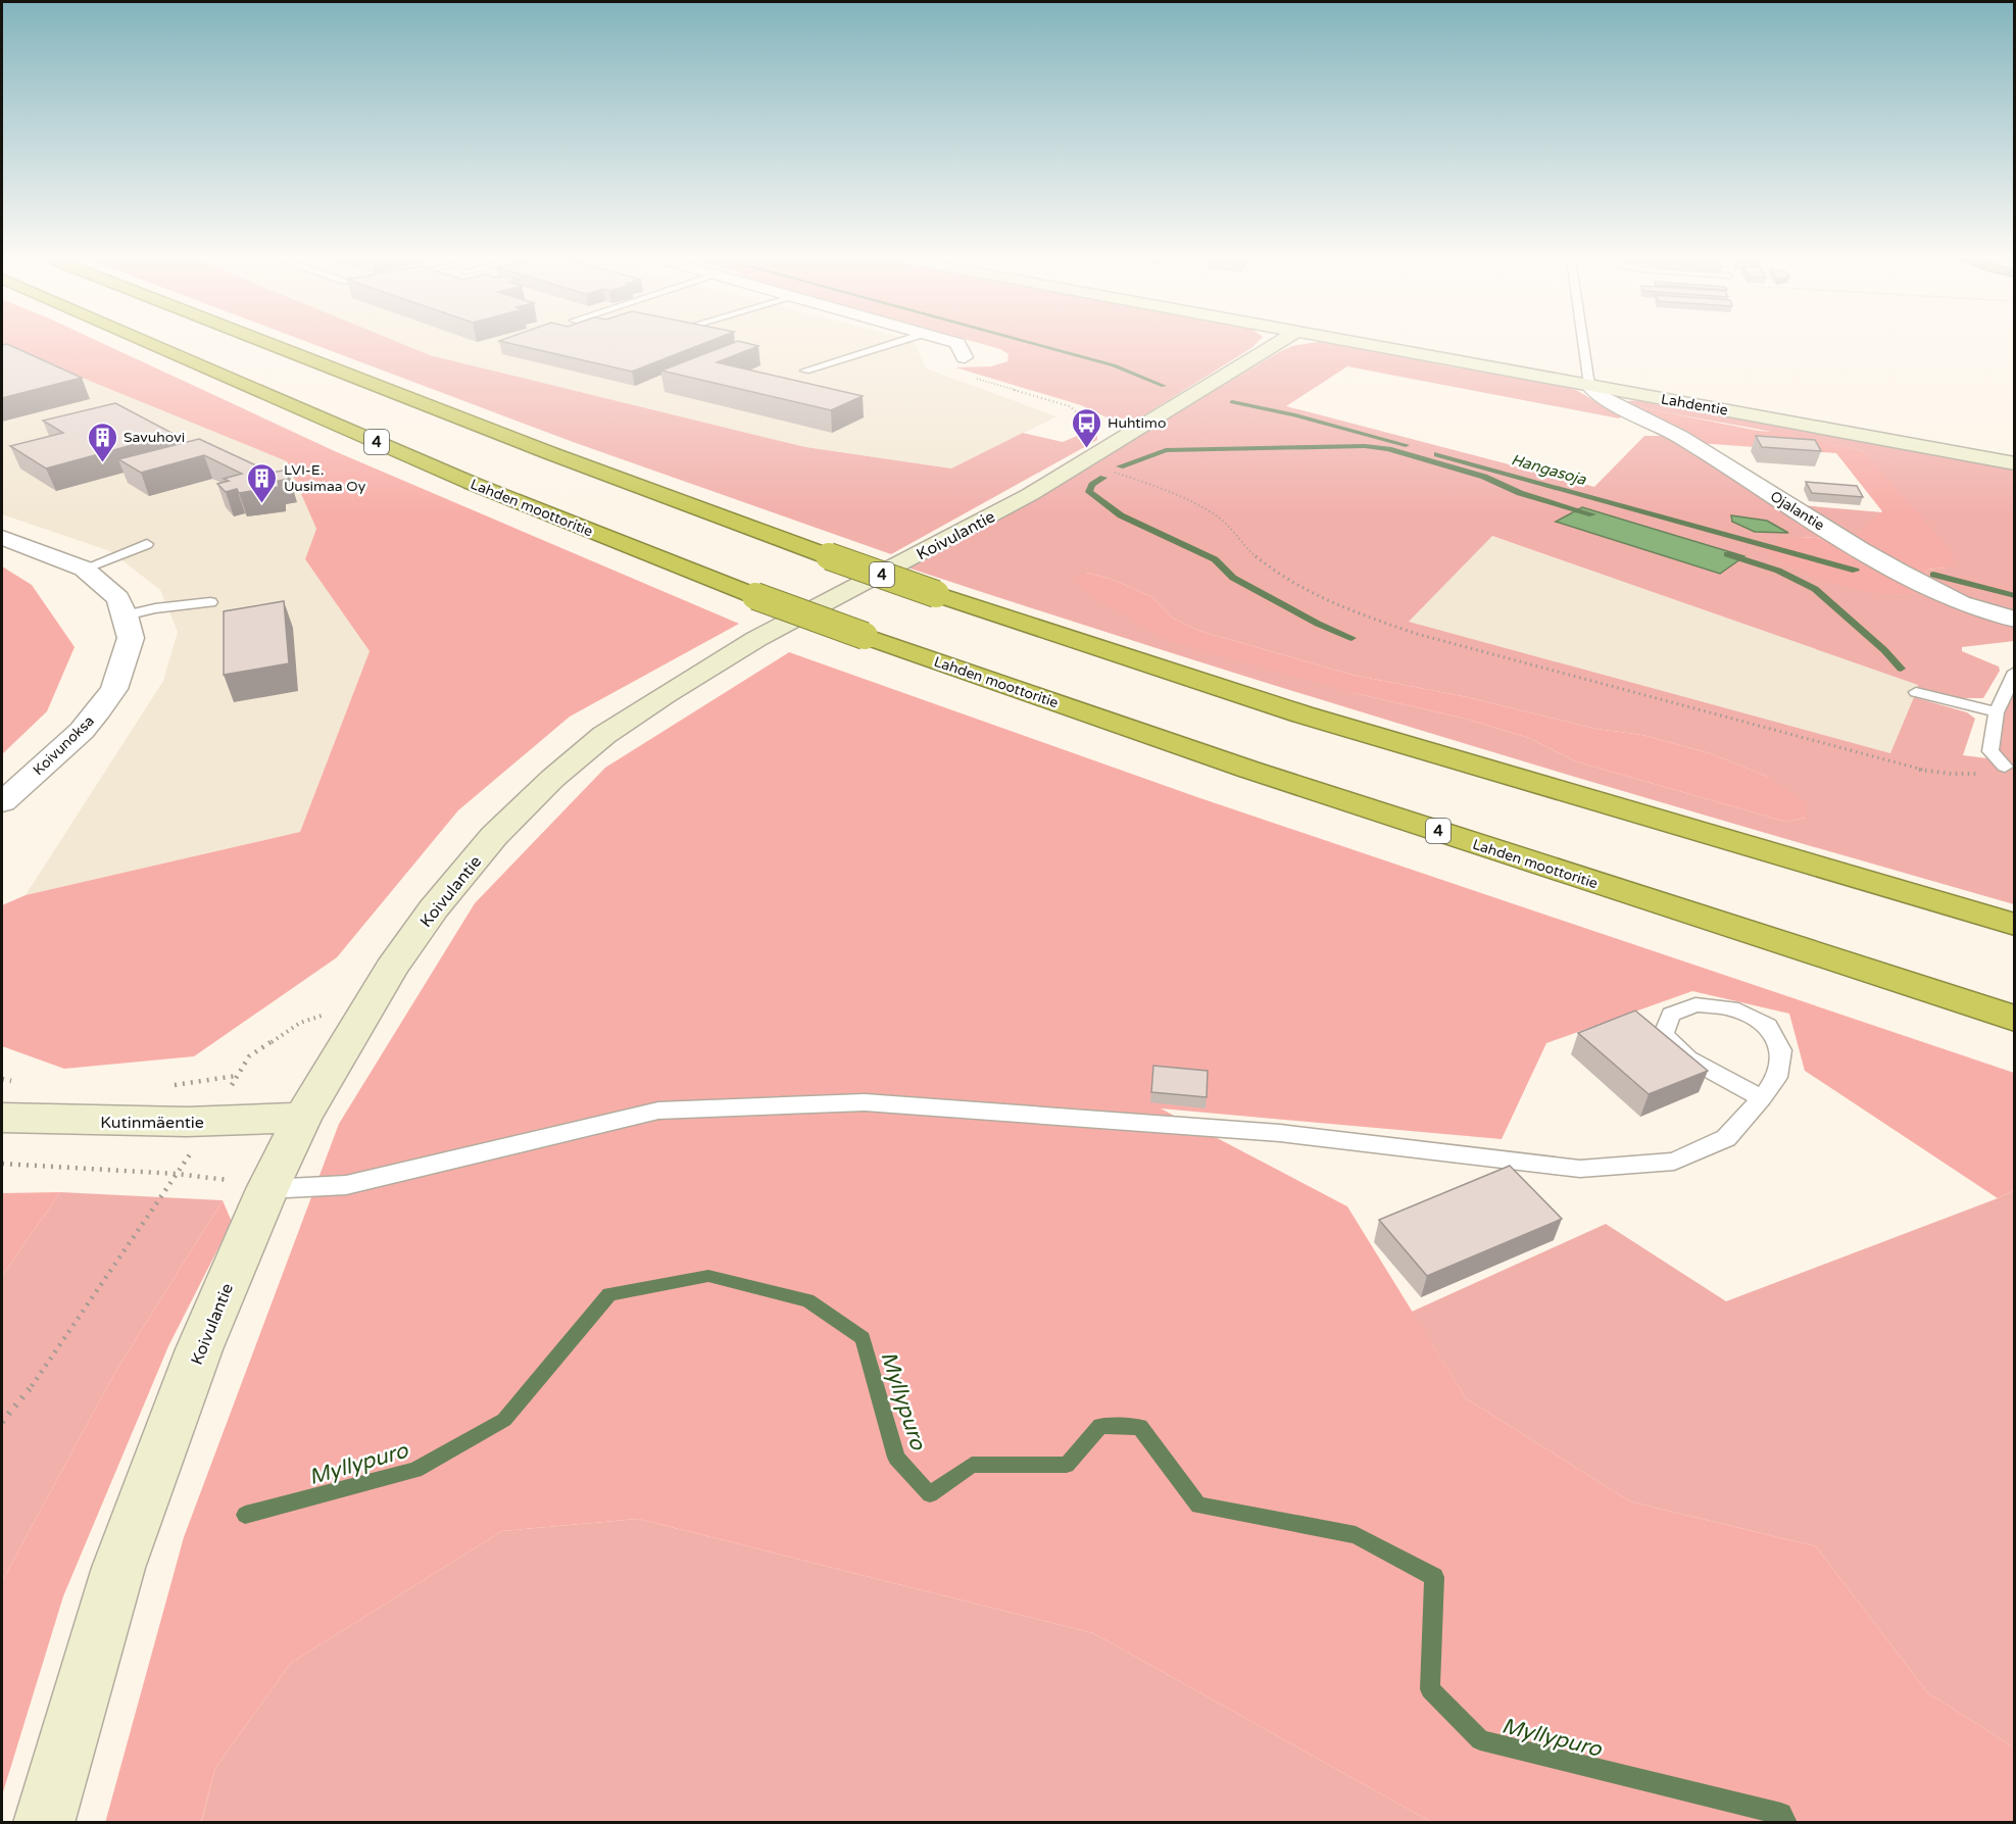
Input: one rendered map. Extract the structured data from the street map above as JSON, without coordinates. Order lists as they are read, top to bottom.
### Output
{
  "streets": {
    "highway": ["4", "Lahden moottoritie"],
    "street": [
      "Lahdentie",
      "Ojalantie",
      "Koivulantie",
      "Koivunoksa",
      "Kutinmäentie"
    ]
  },
  "crossings": [
    ["Lahdentie", "Ojalantie"],
    ["Koivulantie", "Kutinmäentie"]
  ],
  "water": ["Hangasoja", "Myllypuro"],
  "places": {
    "bus stop": ["Huhtimo"],
    "building": ["Savuhovi", "LVI-E. Uusimaa Oy"]
  }
}
